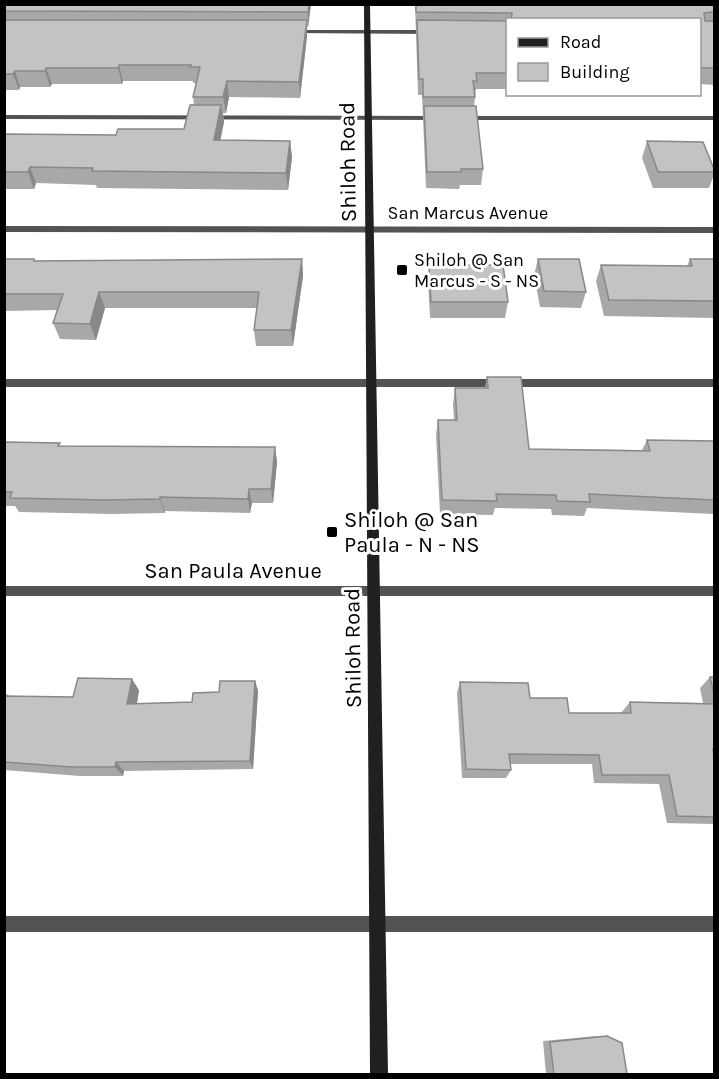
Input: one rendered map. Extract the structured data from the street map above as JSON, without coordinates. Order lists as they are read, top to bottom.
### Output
{
  "streets": {
    "street": ["Shiloh Road", "San Marcus Avenue", "San Paula Avenue"]
  },
  "crossings": [
    ["Shiloh Road", "San Marcus Avenue"],
    ["Shiloh Road", "San Paula Avenue"]
  ],
  "places": {
    "transit": ["Shiloh @ San Marcus - S - NS", "Shiloh @ San Paula - N - NS"]
  },
  "legend": ["Road", "Building"]
}
